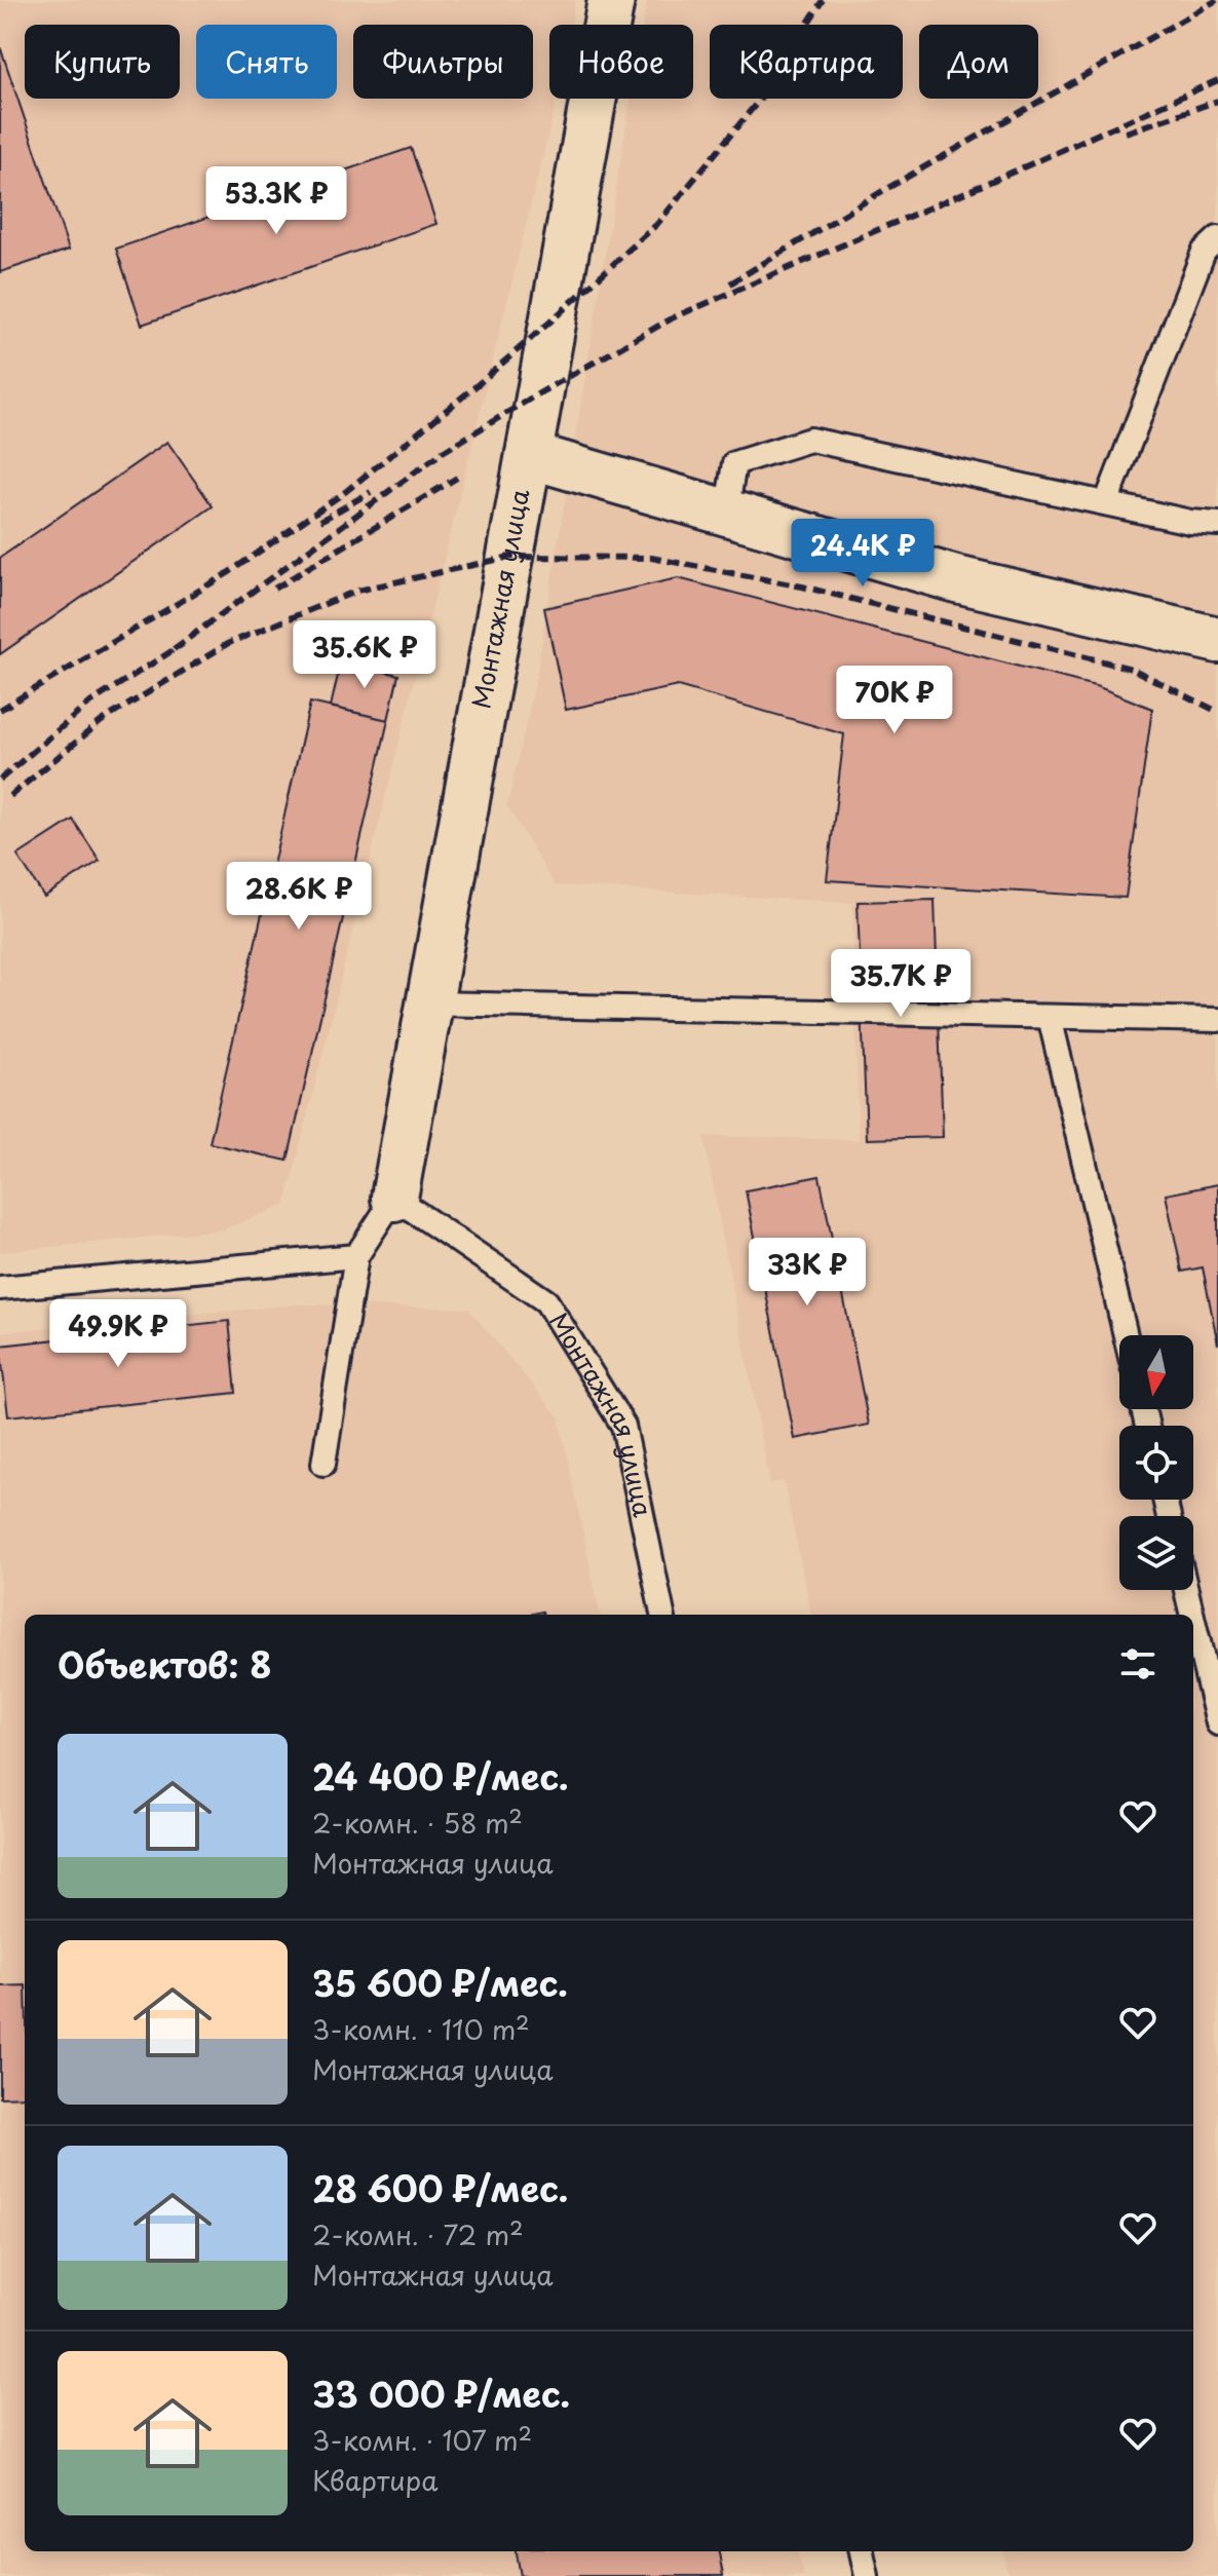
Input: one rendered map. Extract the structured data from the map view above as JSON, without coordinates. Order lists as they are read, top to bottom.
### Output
{
  "streets": {
    "street": ["Монтажная улица"]
  },
  "north": "bottom",
  "page": {
    "chip": [
      "Купить",
      "Снять",
      "Фильтры",
      "Новое",
      "Квартира",
      "Дом"
    ],
    "price": [
      "53.3K ₽",
      "24.4K ₽",
      "35.6K ₽",
      "70K ₽",
      "28.6K ₽",
      "35.7K ₽",
      "33K ₽",
      "49.9K ₽"
    ],
    "heading": "Объектов: 8",
    "list": [
      {
        "name": "24 400 ₽/мес.",
        "note": "2-комн. · 58 m² · Монтажная улица"
      },
      {
        "name": "35 600 ₽/мес.",
        "note": "3-комн. · 110 m² · Монтажная улица"
      },
      {
        "name": "28 600 ₽/мес.",
        "note": "2-комн. · 72 m² · Монтажная улица"
      },
      {
        "name": "33 000 ₽/мес.",
        "note": "3-комн. · 107 m² · Квартира"
      }
    ]
  }
}
